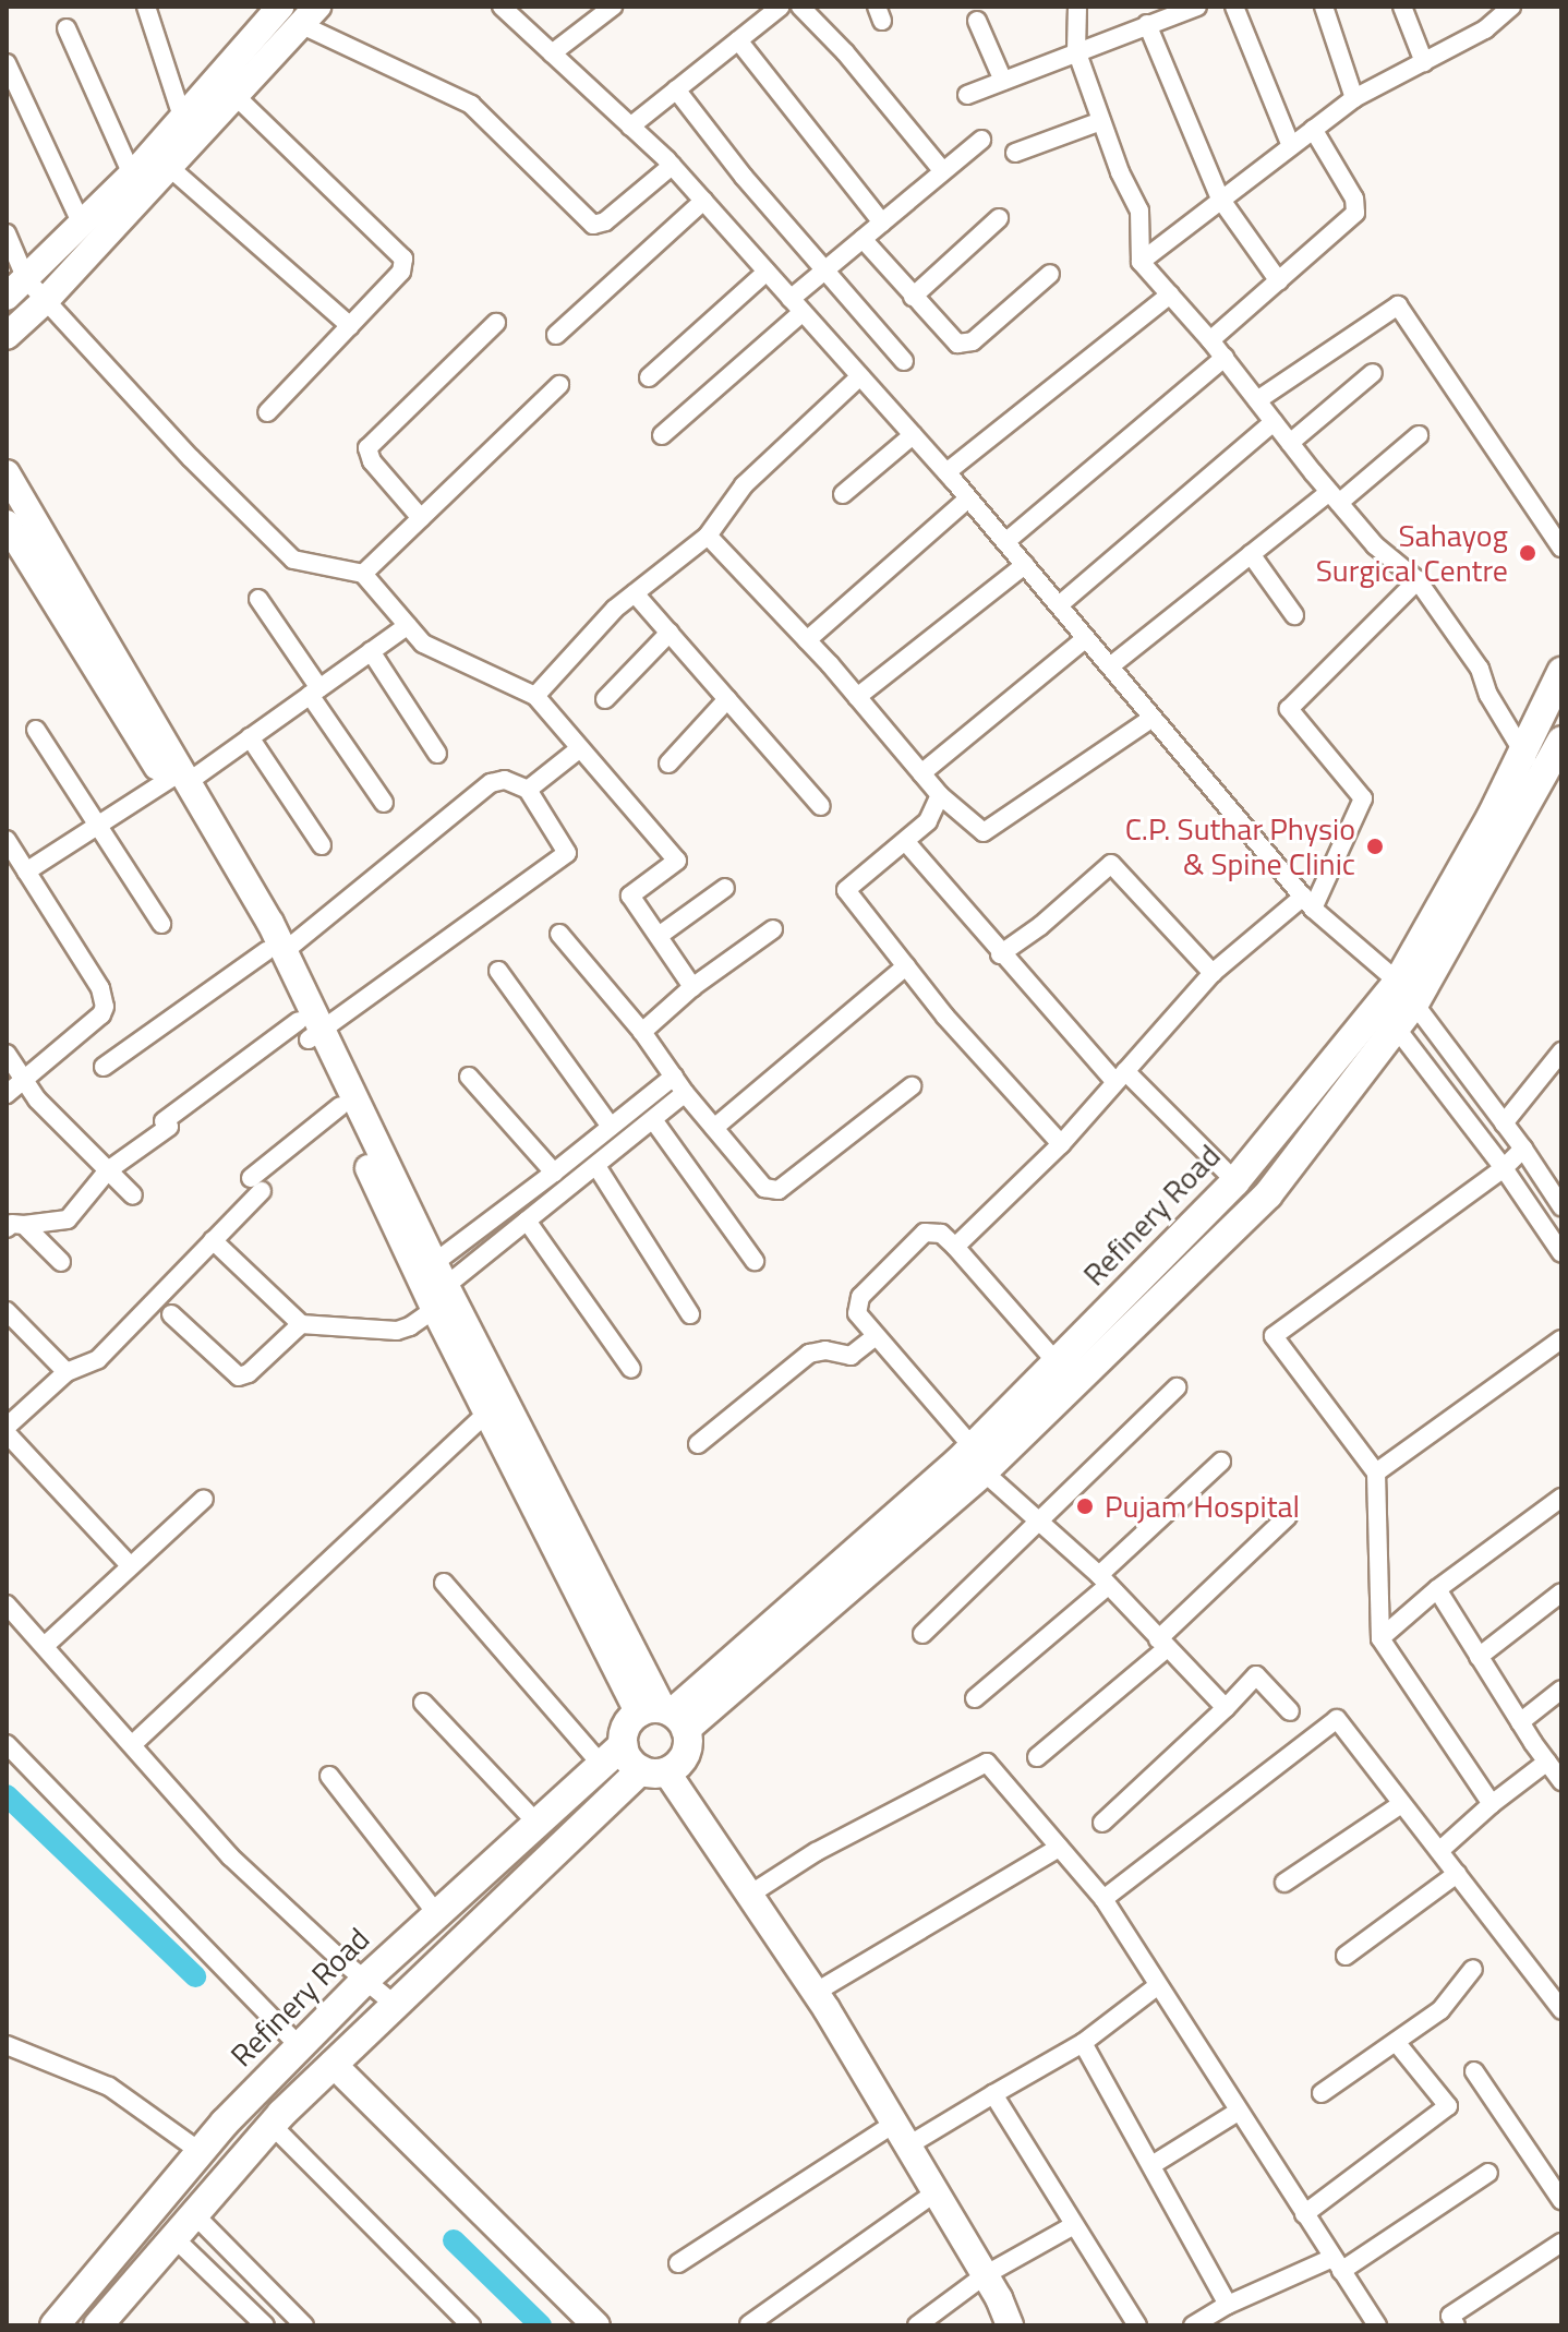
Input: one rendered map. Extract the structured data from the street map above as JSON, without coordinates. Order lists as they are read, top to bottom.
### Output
{
  "streets": {
    "main road": ["Refinery Road"]
  },
  "places": ["Sahayog Surgical Centre", "C.P. Suthar Physio & Spine Clinic", "Pujam Hospital"]
}
